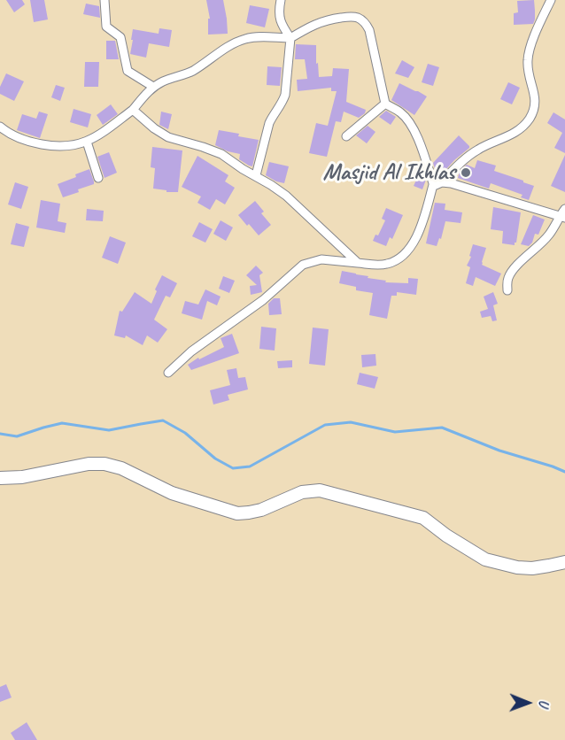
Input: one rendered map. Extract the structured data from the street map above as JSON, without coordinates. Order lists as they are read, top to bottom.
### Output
{
  "places": ["Masjid Al Ikhlas"],
  "north": "right"
}
